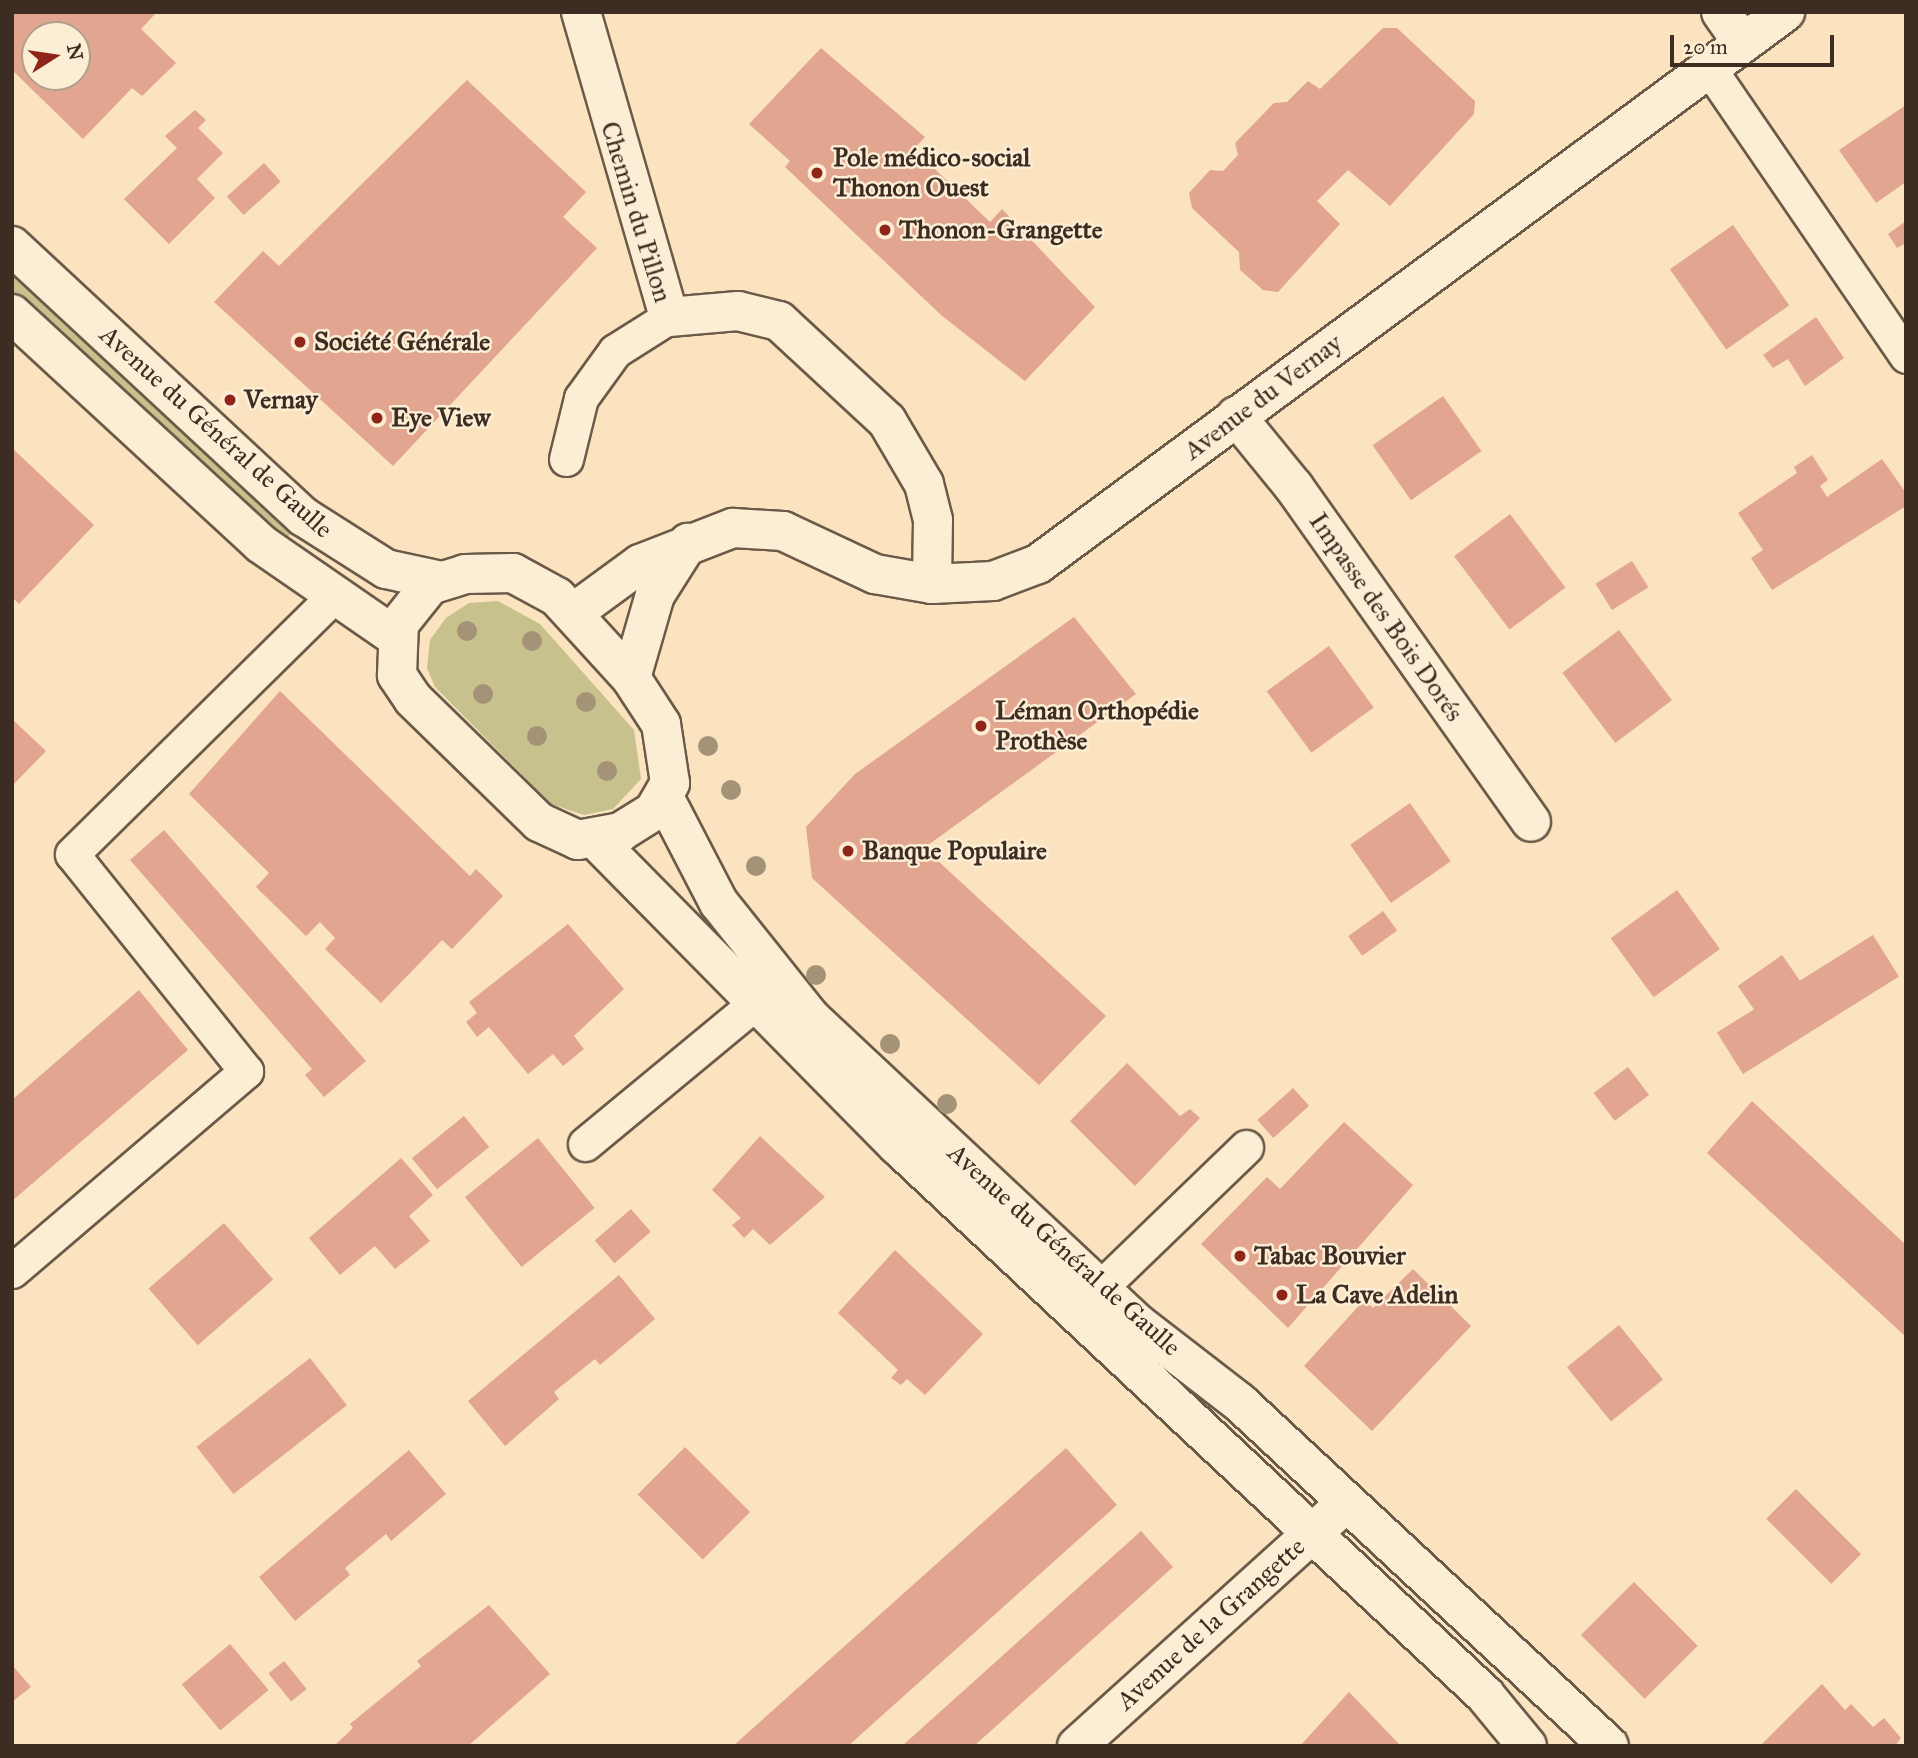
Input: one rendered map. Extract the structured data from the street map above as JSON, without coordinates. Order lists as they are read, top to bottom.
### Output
{
  "streets": {
    "main road": [
      "Chemin du Pillon",
      "Avenue du Vernay",
      "Avenue du Général de Gaulle",
      "Impasse des Bois Dorés",
      "Avenue de la Grangette"
    ]
  },
  "crossings": [
    ["Chemin du Pillon", "Avenue du Vernay"],
    ["Avenue du Vernay", "Avenue du Général de Gaulle"],
    ["Avenue du Vernay", "Impasse des Bois Dorés"],
    ["Avenue du Général de Gaulle", "Avenue de la Grangette"]
  ],
  "places": [
    "Pole médico-social Thonon Ouest",
    "Thonon-Grangette",
    "Société Générale",
    "Vernay",
    "Eye View",
    "Léman Orthopédie Prothèse",
    "Banque Populaire",
    "Tabac Bouvier",
    "La Cave Adelin"
  ],
  "scale_bar": "20 m",
  "north": "right"
}
